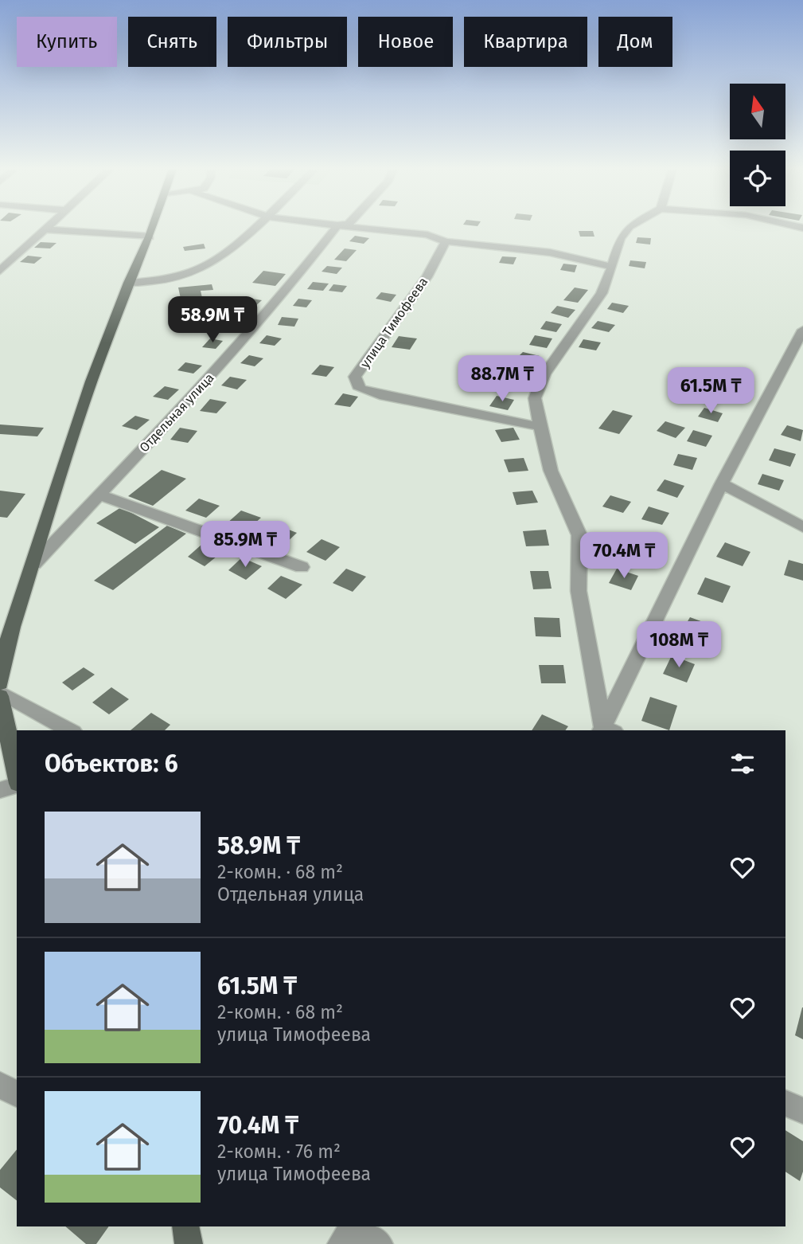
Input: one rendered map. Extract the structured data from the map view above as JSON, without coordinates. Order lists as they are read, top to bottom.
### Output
{
  "streets": {
    "main road": ["Отдельная улица"],
    "street": ["улица Тимофеева"]
  },
  "north": "top",
  "page": {
    "chip": [
      "Купить",
      "Снять",
      "Фильтры",
      "Новое",
      "Квартира",
      "Дом"
    ],
    "price": [
      "58.9M ₸",
      "88.7M ₸",
      "61.5M ₸",
      "85.9M ₸",
      "70.4M ₸",
      "108M ₸"
    ],
    "heading": "Объектов: 6",
    "list": [
      {
        "name": "58.9M ₸",
        "note": "2-комн. · 68 m² · Отдельная улица"
      },
      {
        "name": "61.5M ₸",
        "note": "2-комн. · 68 m² · улица Тимофеева"
      },
      {
        "name": "70.4M ₸",
        "note": "2-комн. · 76 m² · улица Тимофеева"
      }
    ]
  }
}
